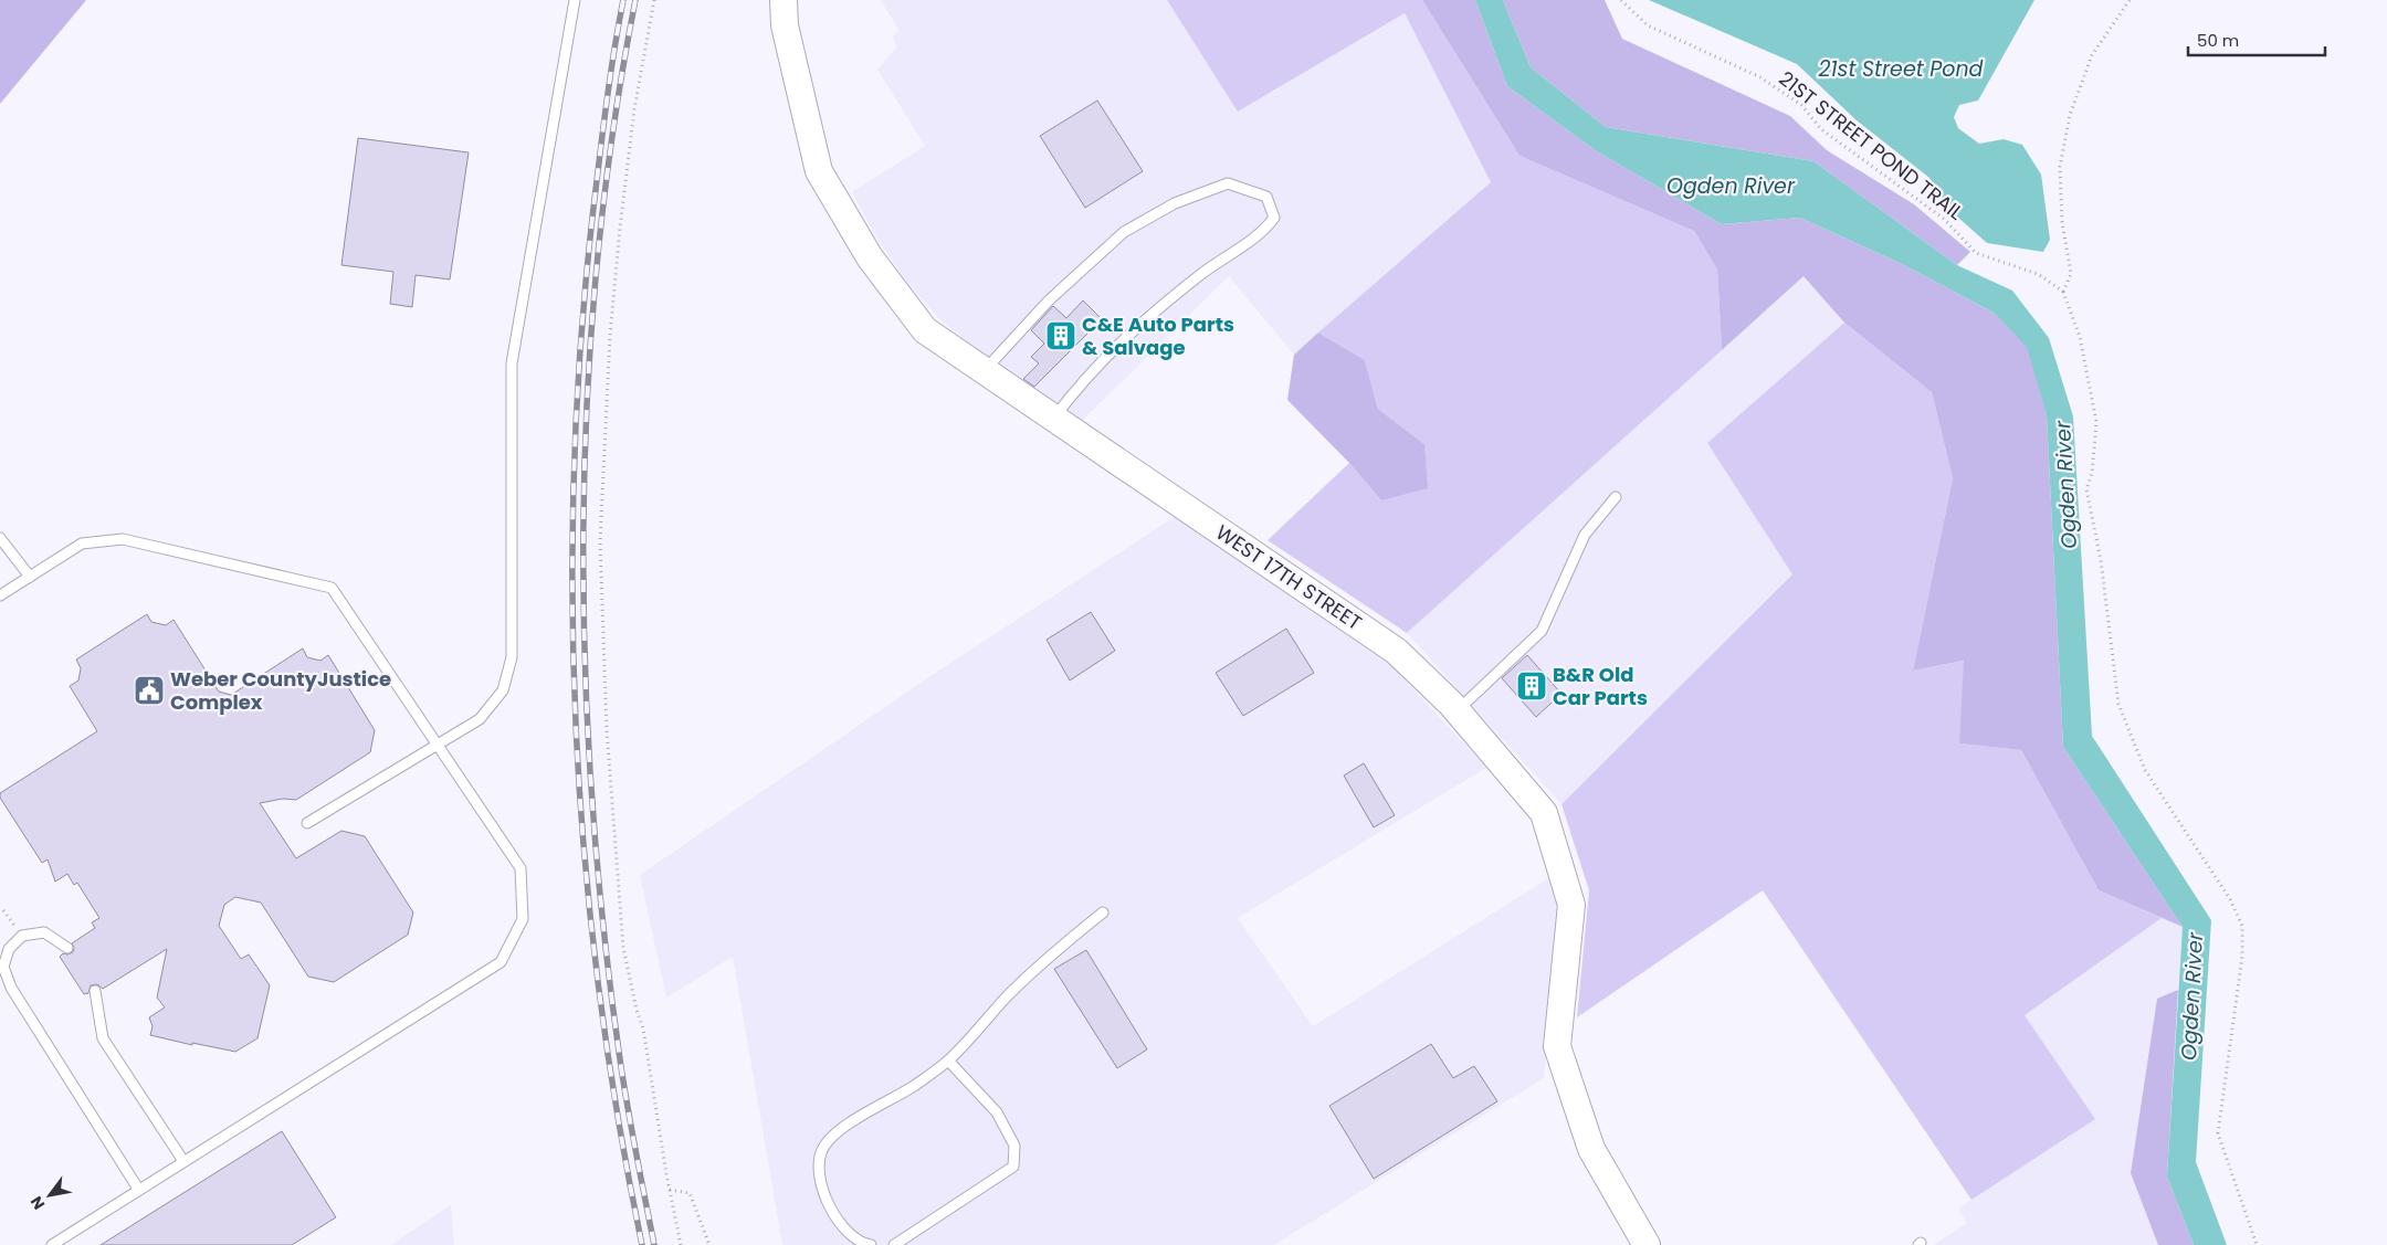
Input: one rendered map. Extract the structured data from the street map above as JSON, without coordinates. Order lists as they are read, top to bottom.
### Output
{
  "streets": {
    "street": ["WEST 17TH STREET"],
    "path": ["21ST STREET POND TRAIL"]
  },
  "water": ["21st Street Pond", "Ogden River"],
  "places": {
    "building": ["C&E Auto Parts & Salvage", "B&R Old Car Parts"],
    "public building": ["Weber CountyJustice Complex"]
  },
  "scale_bar": "50 m",
  "north": "bottom left"
}
